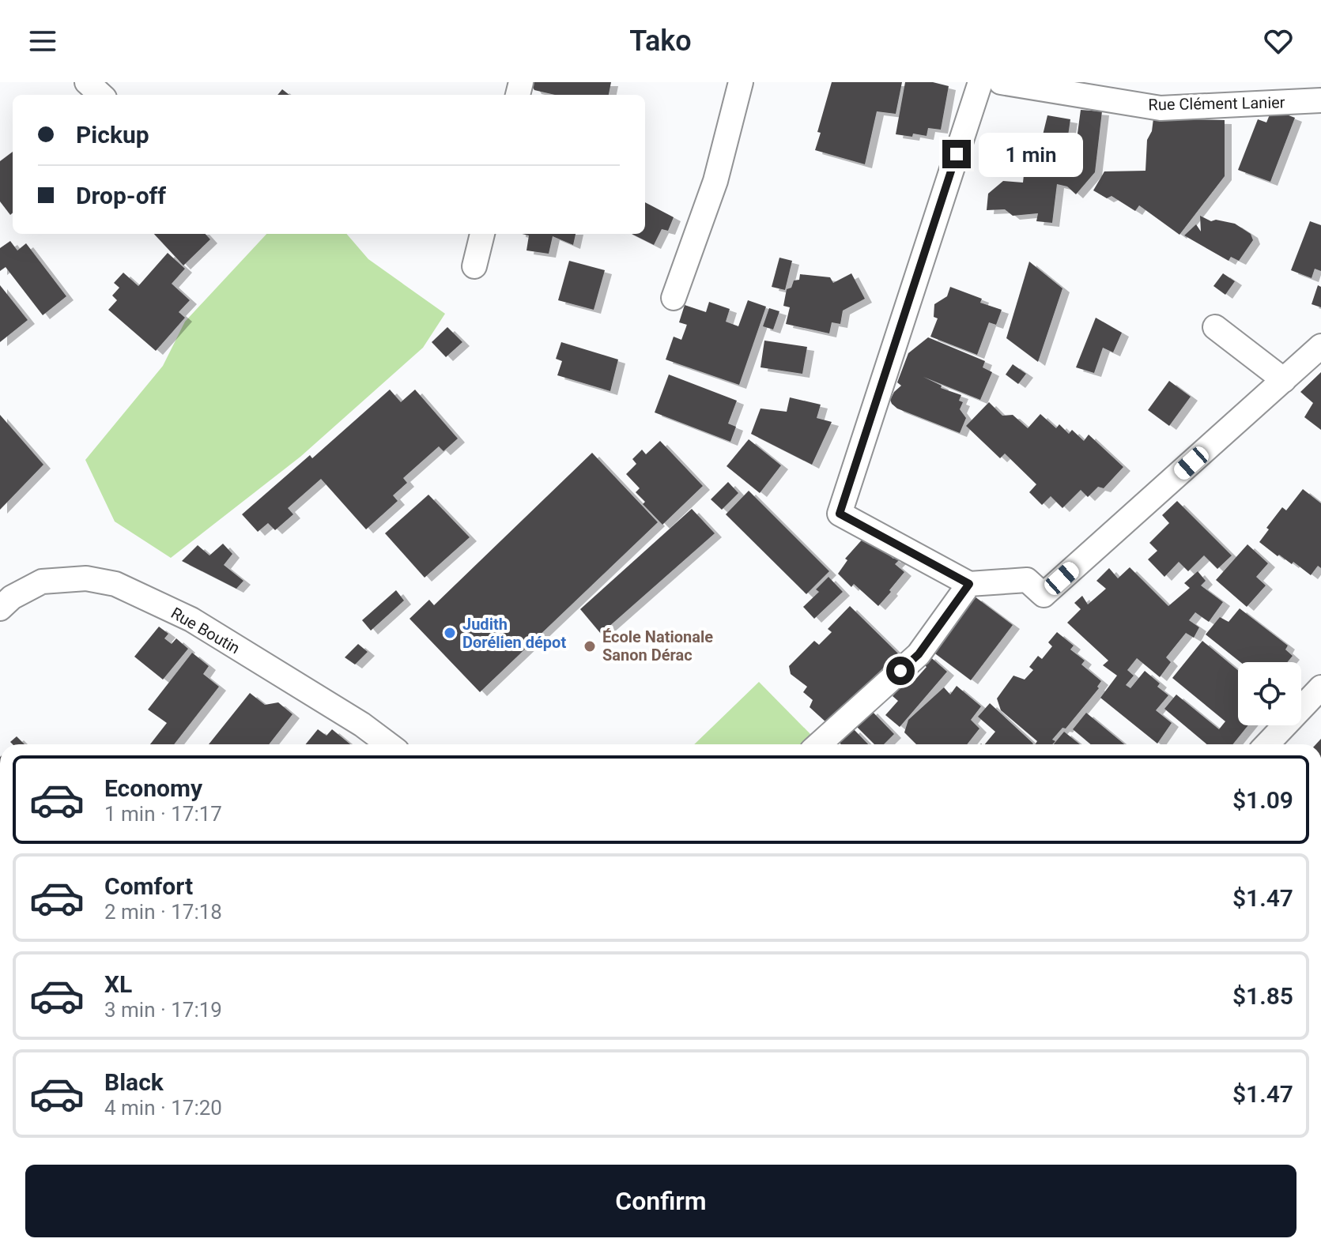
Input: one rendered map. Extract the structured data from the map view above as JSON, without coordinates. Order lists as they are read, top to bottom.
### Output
{
  "streets": {
    "street": ["Rue Clément Lanier", "Rue Boutin"]
  },
  "places": ["Judith Dorélien dépot", "École Nationale Sanon Dérac"],
  "page": {
    "header": "Tako",
    "banner": ["Pickup", "Drop-off"],
    "bubble": "1 min",
    "list": [
      {
        "name": "Economy",
        "note": "1 min · 17:17",
        "value": "$1.09"
      },
      {
        "name": "Comfort",
        "note": "2 min · 17:18",
        "value": "$1.47"
      },
      {
        "name": "XL",
        "note": "3 min · 17:19",
        "value": "$1.85"
      },
      {
        "name": "Black",
        "note": "4 min · 17:20",
        "value": "$1.47"
      }
    ],
    "buttons": "Confirm"
  }
}
